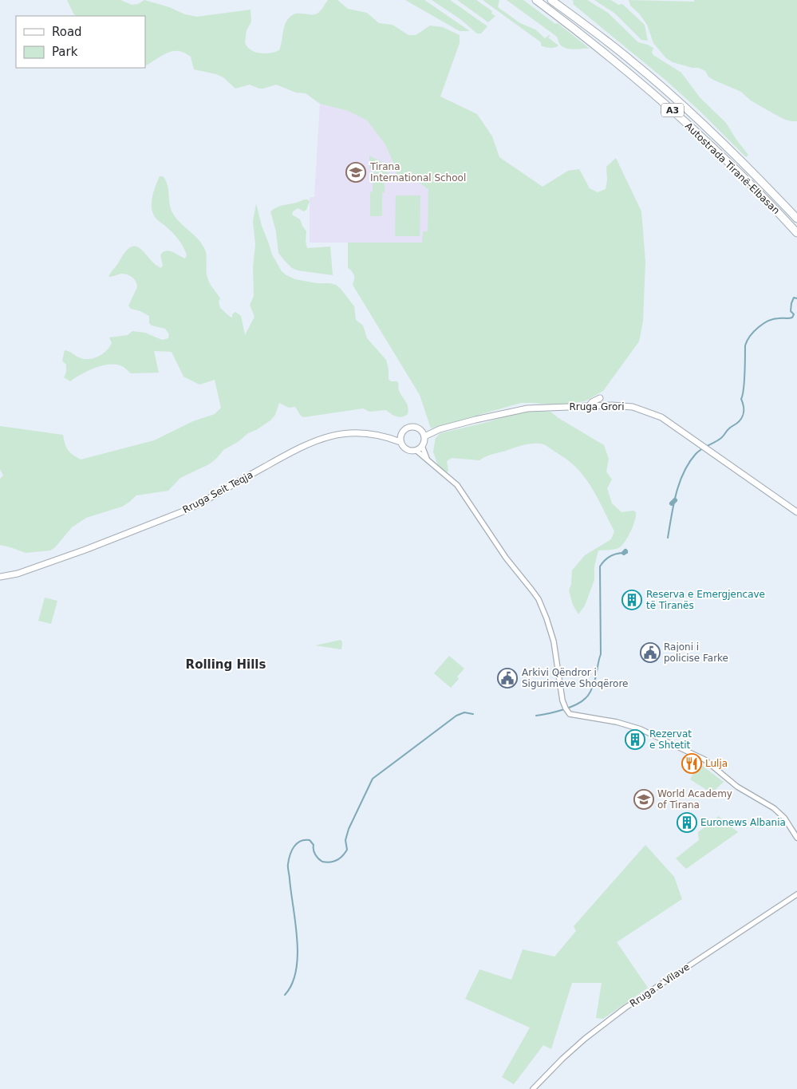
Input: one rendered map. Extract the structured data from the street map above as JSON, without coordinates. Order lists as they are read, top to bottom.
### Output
{
  "streets": {
    "highway": ["A3", "Autostrada Tiranë-Elbasan"],
    "main road": ["Rruga Grori", "Rruga Seit Teqja"],
    "street": ["Rruga e Vilave"]
  },
  "crossings": [
    ["Rruga Grori", "Rruga Seit Teqja"]
  ],
  "districts": ["Rolling Hills"],
  "places": {
    "school or university": ["Tirana International School", "World Academy of Tirana"],
    "building": ["Reserva e Emergjencave të Tiranës", "Rezervat e Shtetit", "Euronews Albania"],
    "public building": ["Rajoni i policise Farke", "Arkivi Qëndror i Sigurimeve Shoqërore"],
    "restaurant": ["Lulja"]
  },
  "legend": ["Road", "Park"]
}
